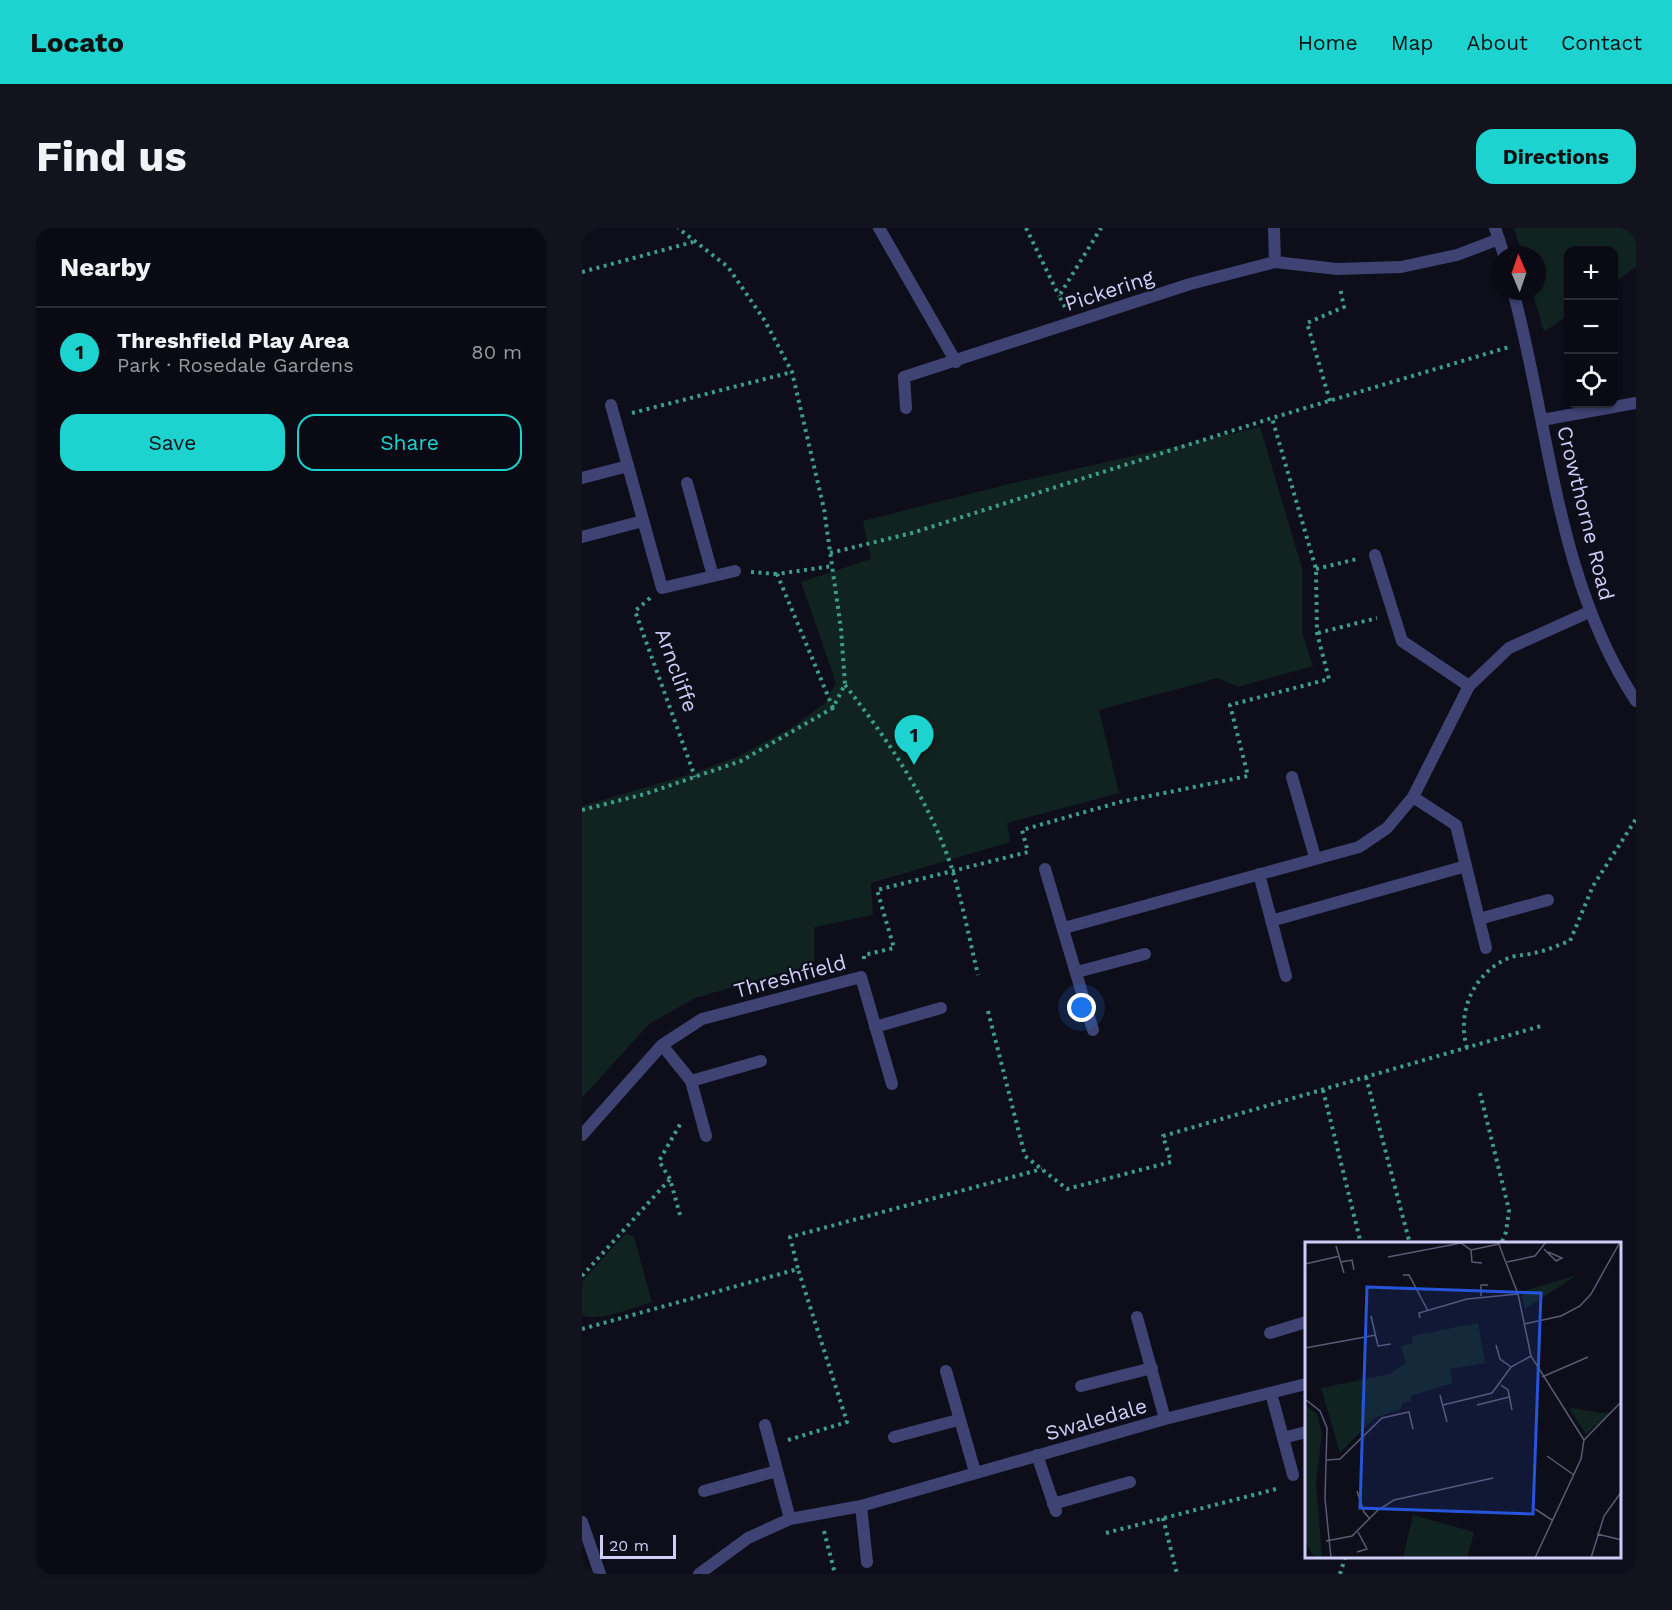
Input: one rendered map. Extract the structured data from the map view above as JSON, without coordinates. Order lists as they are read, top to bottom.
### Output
{
  "streets": {
    "street": [
      "Pickering",
      "Crowthorne Road",
      "Threshfield",
      "Swaledale"
    ],
    "path": ["Arncliffe"]
  },
  "scale_bar": "20 m",
  "north": "top",
  "page": {
    "header": "Locato",
    "nav": [
      "Home",
      "Map",
      "About",
      "Contact"
    ],
    "buttons": [
      "Directions",
      ["Save", "Share"]
    ],
    "title": "Find us",
    "heading": "Nearby",
    "map_buttons": ["+", "−"],
    "list": [
      {
        "mark": "1",
        "name": "Threshfield Play Area",
        "note": "Park · Rosedale Gardens",
        "value": "80 m"
      }
    ],
    "pins": "1",
    "scale": "20 m"
  }
}
